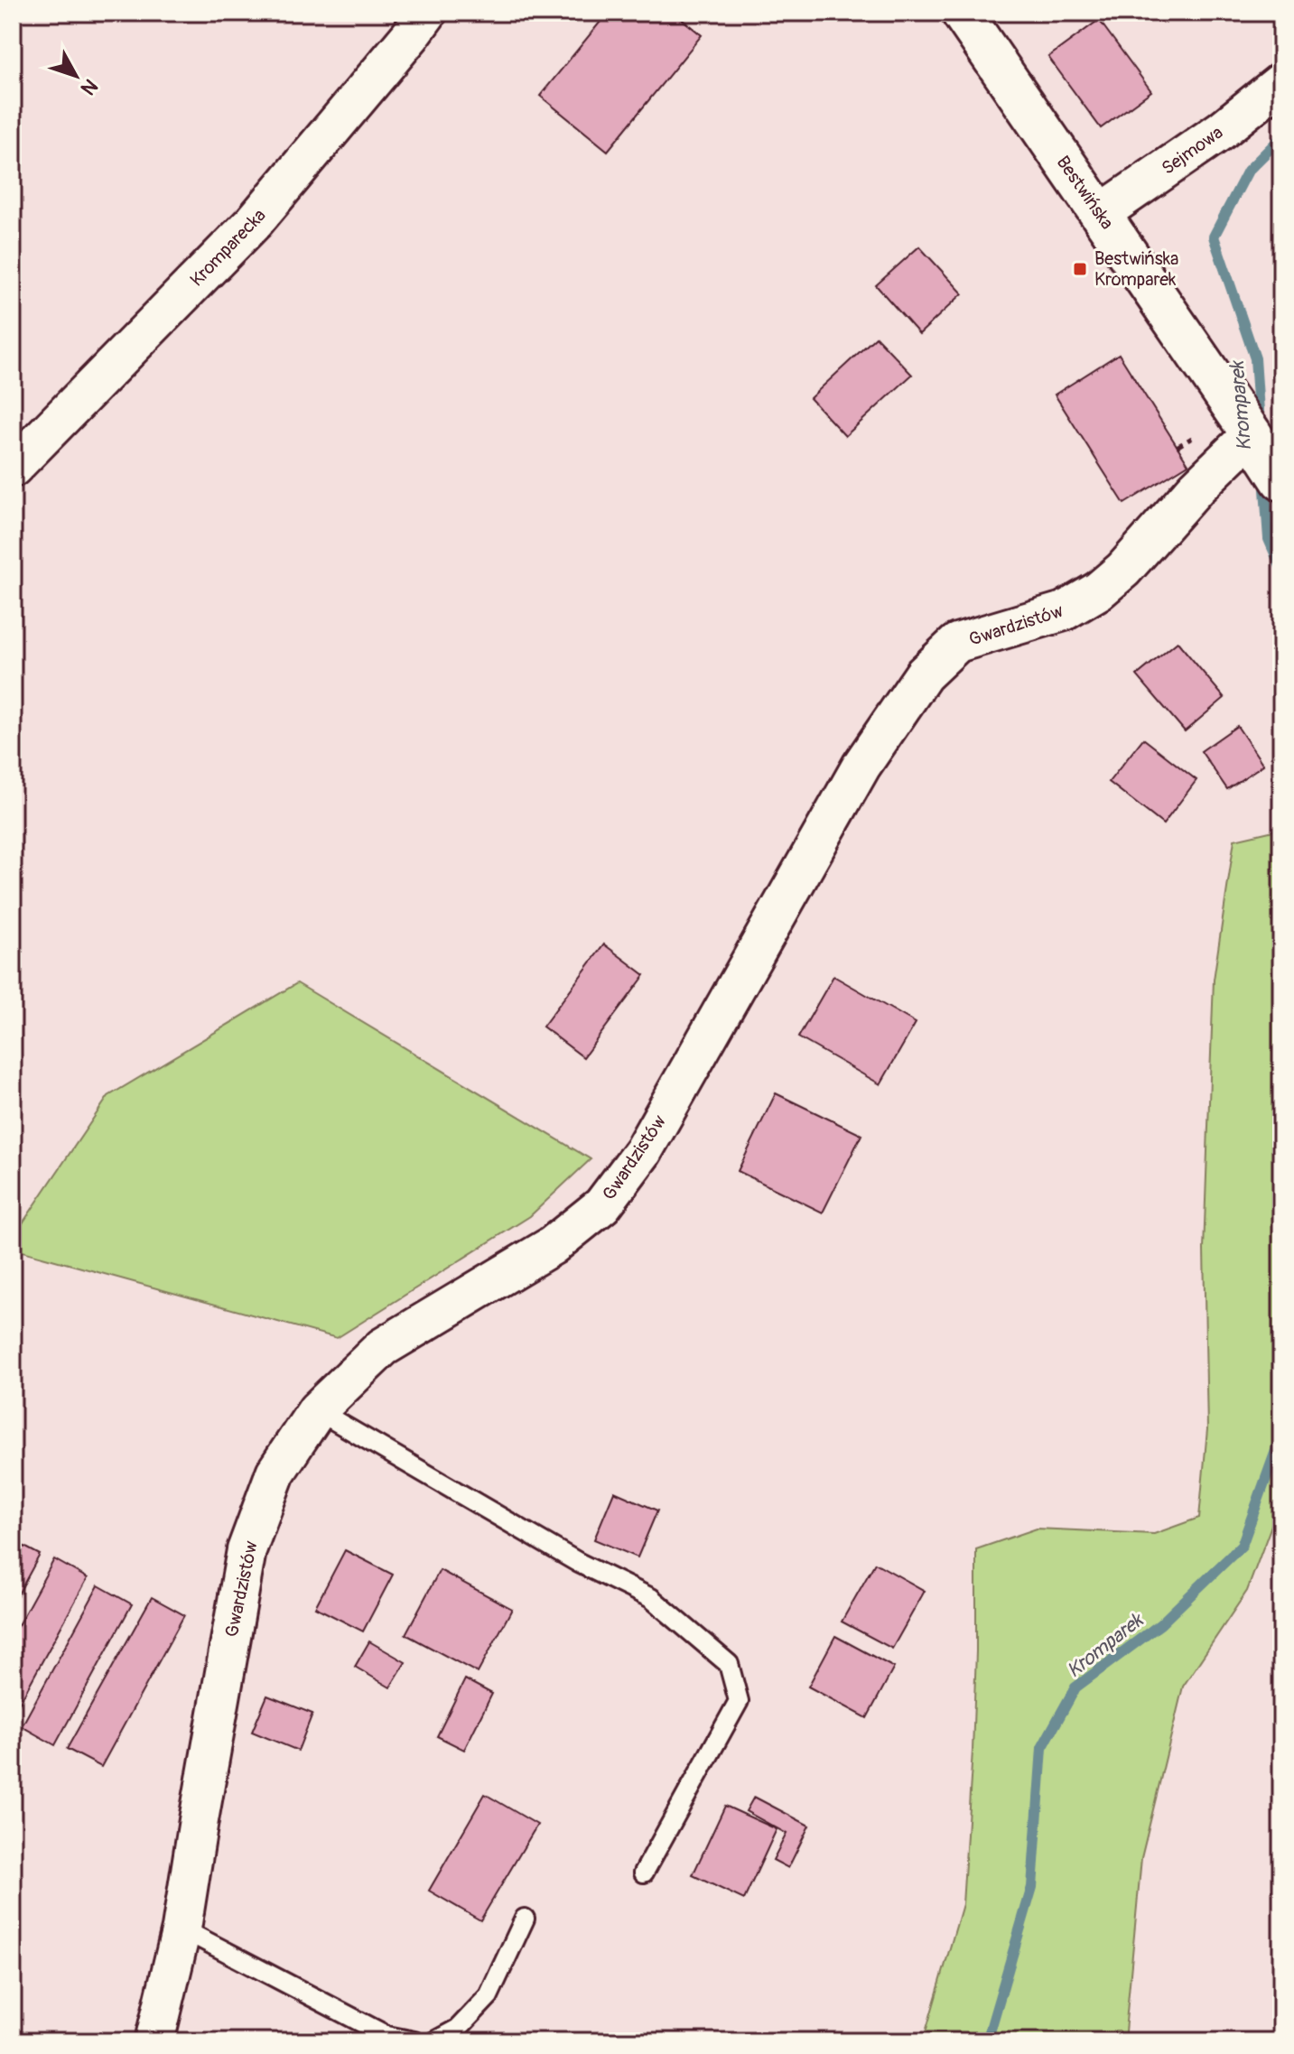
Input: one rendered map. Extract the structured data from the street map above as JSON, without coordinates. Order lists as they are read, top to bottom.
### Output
{
  "streets": {
    "street": [
      "Sejmowa",
      "Bestwińska",
      "Kromparecka",
      "Gwardzistów"
    ]
  },
  "crossings": [
    ["Sejmowa", "Bestwińska"],
    ["Bestwińska", "Gwardzistów"]
  ],
  "water": ["Kromparek"],
  "places": {
    "transit": ["Bestwińska Kromparek"]
  },
  "north": "bottom right"
}
